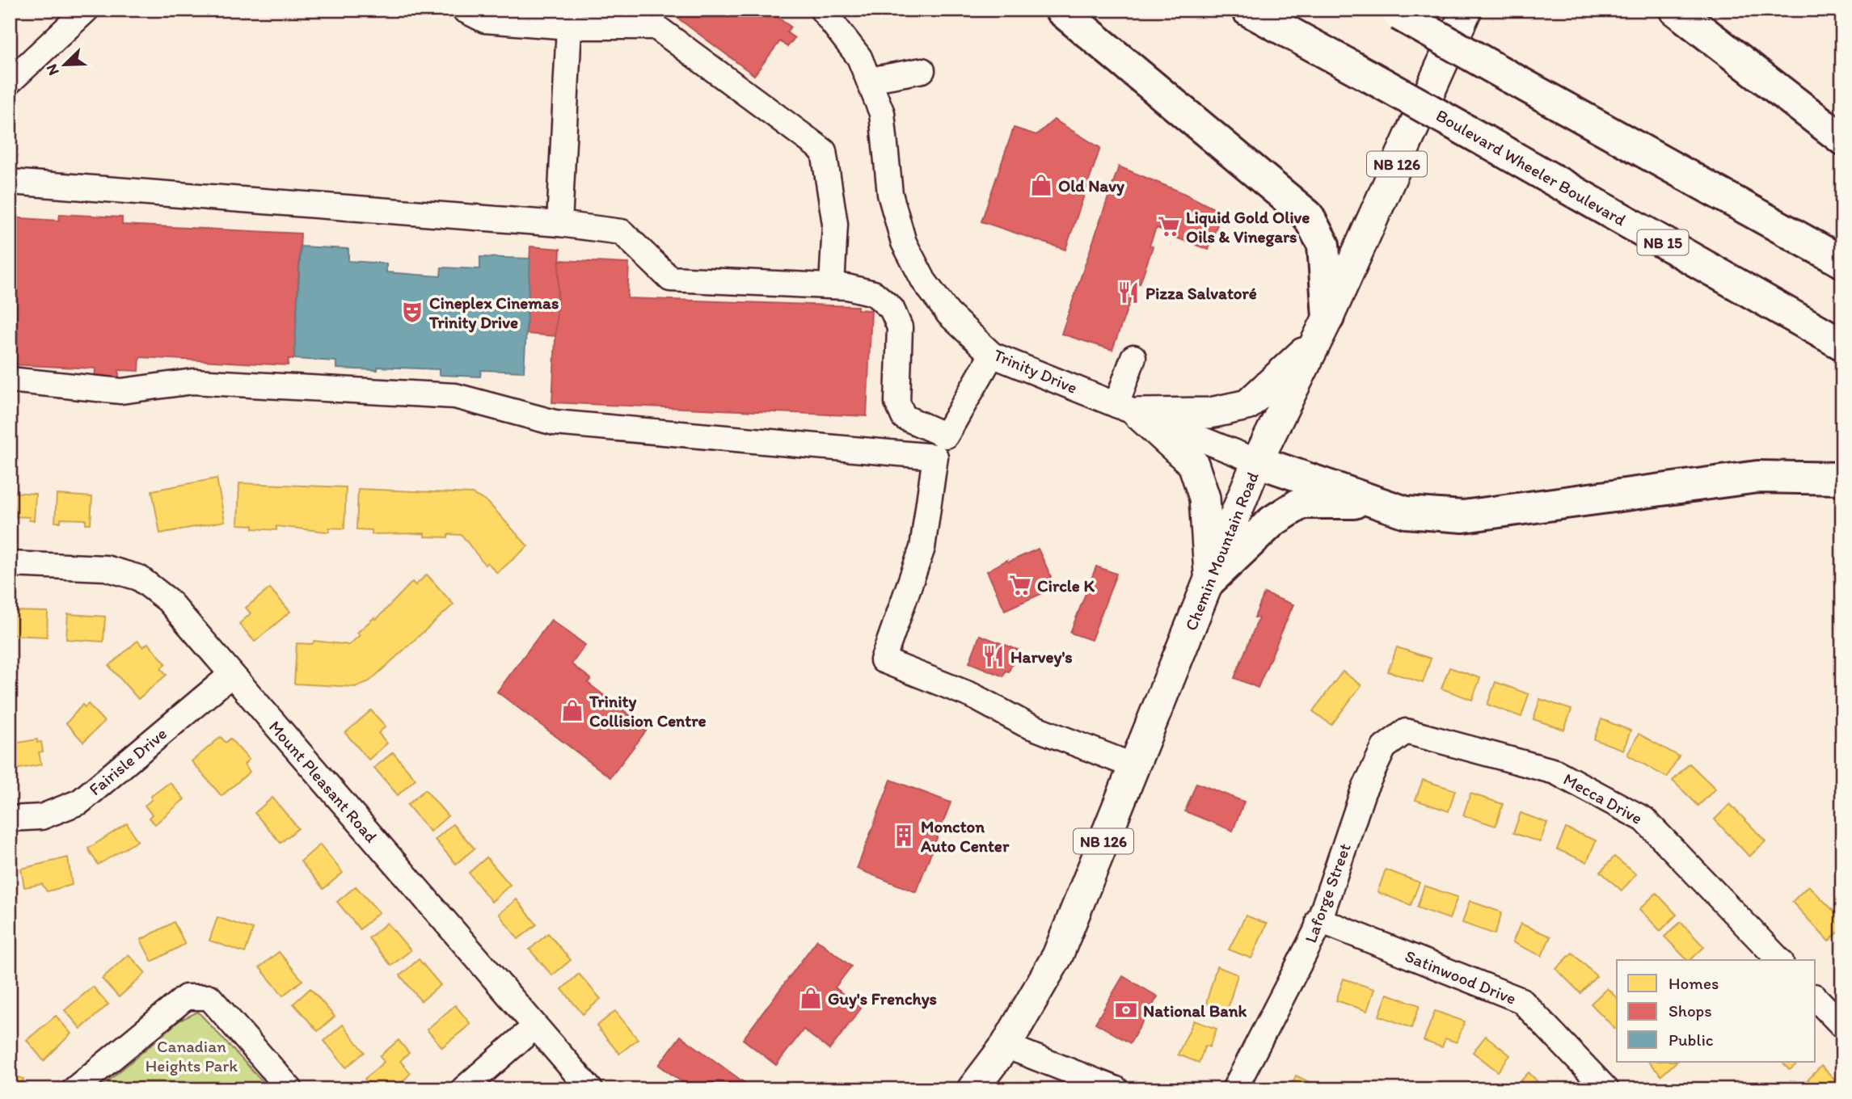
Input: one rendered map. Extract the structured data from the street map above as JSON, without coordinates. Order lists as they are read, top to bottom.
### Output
{
  "streets": {
    "highway": ["Boulevard Wheeler Boulevard", "NB 15"],
    "main road": ["NB 126", "Chemin Mountain Road"],
    "street": [
      "Trinity Drive",
      "Fairisle Drive",
      "Mount Pleasant Road",
      "Mecca Drive",
      "Laforge Street",
      "Satinwood Drive"
    ]
  },
  "crossings": [
    ["Trinity Drive", "Chemin Mountain Road"],
    ["Fairisle Drive", "Mount Pleasant Road"],
    ["Mecca Drive", "Laforge Street"],
    ["Laforge Street", "Satinwood Drive"]
  ],
  "parks": ["Canadian Heights Park"],
  "places": {
    "shop": ["Old Navy", "Trinity Collision Centre", "Guy's Frenchys"],
    "supermarket": ["Liquid Gold Olive Oils & Vinegars", "Circle K"],
    "restaurant": ["Pizza Salvatoré", "Harvey's"],
    "theatre": ["Cineplex Cinemas Trinity Drive"],
    "building": ["Moncton Auto Center"],
    "bank": ["National Bank"]
  },
  "legend": ["Homes", "Shops", "Public"],
  "north": "bottom left"
}
